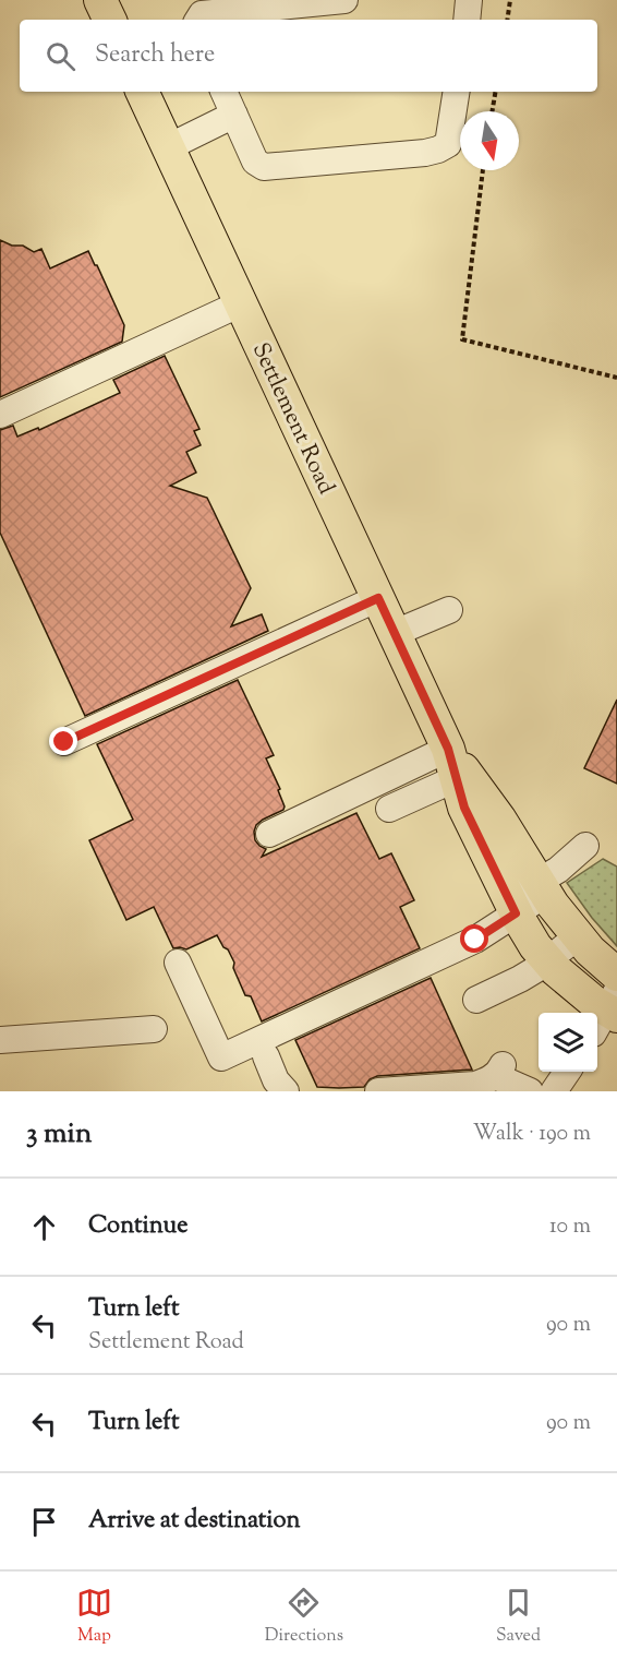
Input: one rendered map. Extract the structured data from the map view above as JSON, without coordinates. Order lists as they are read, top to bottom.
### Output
{
  "streets": {
    "main road": ["Settlement Road"]
  },
  "north": "bottom",
  "page": {
    "search": "Search here",
    "heading": ["3 min", "Walk · 190 m"],
    "list": [
      ["Continue", "10 m"],
      ["Turn left", "Settlement Road", "90 m"],
      ["Turn left", "90 m"],
      "Arrive at destination"
    ],
    "nav": ["Map", "Directions", "Saved"]
  }
}
